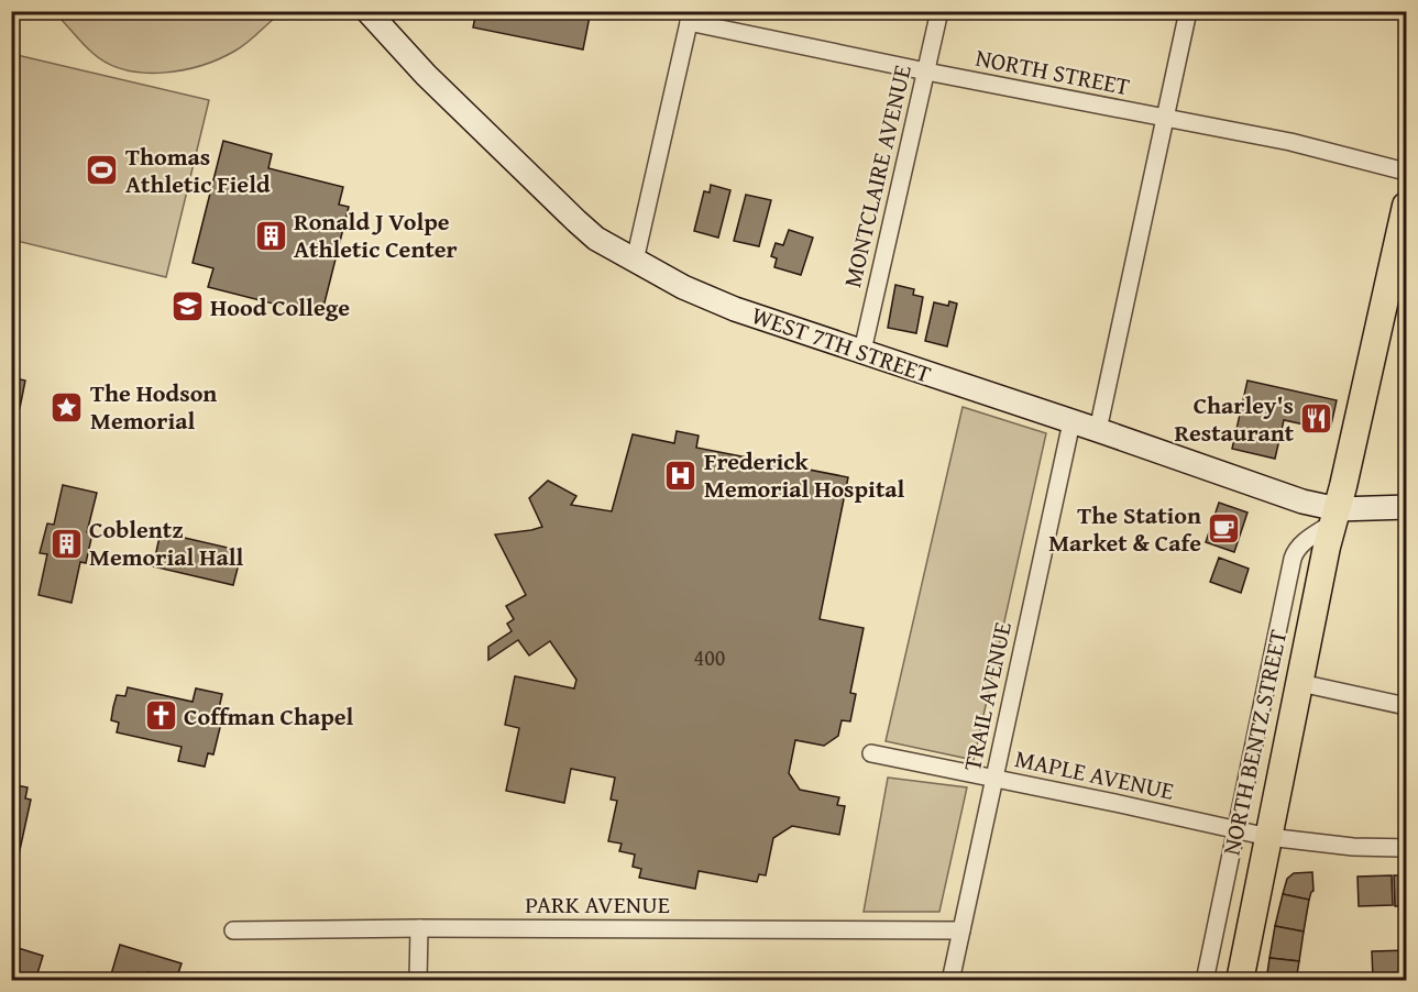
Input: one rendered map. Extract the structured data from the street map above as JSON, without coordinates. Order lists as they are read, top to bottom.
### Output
{
  "streets": {
    "main road": ["WEST 7TH STREET", "NORTH BENTZ STREET"],
    "street": [
      "NORTH STREET",
      "MONTCLAIRE AVENUE",
      "TRAIL AVENUE",
      "MAPLE AVENUE",
      "PARK AVENUE"
    ]
  },
  "crossings": [
    ["NORTH STREET", "MONTCLAIRE AVENUE"],
    ["MONTCLAIRE AVENUE", "WEST 7TH STREET"],
    ["WEST 7TH STREET", "TRAIL AVENUE"],
    ["WEST 7TH STREET", "NORTH BENTZ STREET"],
    ["TRAIL AVENUE", "MAPLE AVENUE"],
    ["TRAIL AVENUE", "PARK AVENUE"],
    ["NORTH BENTZ STREET", "MAPLE AVENUE"]
  ],
  "places": {
    "sports": ["Thomas Athletic Field"],
    "building": ["Ronald J Volpe Athletic Center", "Coblentz Memorial Hall"],
    "school or university": ["Hood College"],
    "place": ["The Hodson Memorial"],
    "restaurant": ["Charley's Restaurant"],
    "hospital": ["Frederick Memorial Hospital"],
    "cafe": ["The Station Market & Cafe"],
    "church": ["Coffman Chapel"]
  },
  "house_numbers": ["400"]
}
